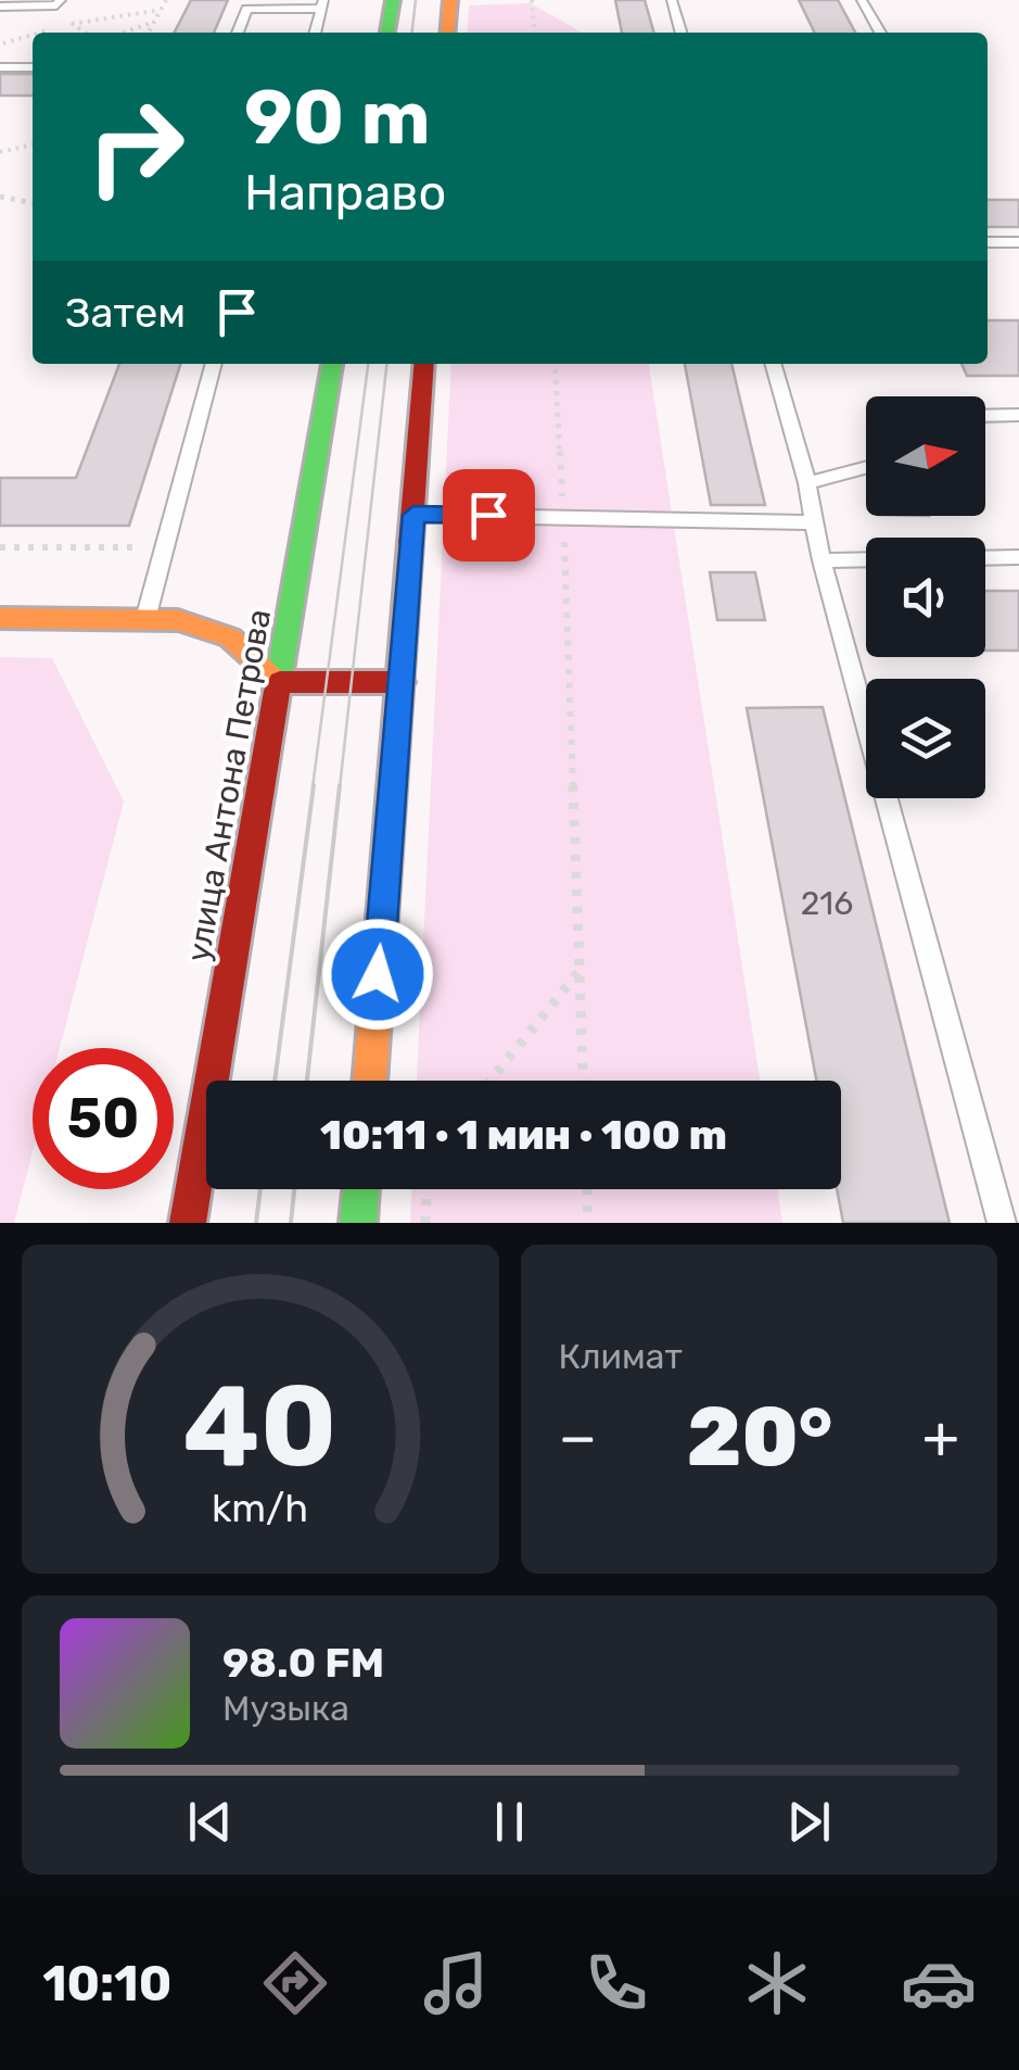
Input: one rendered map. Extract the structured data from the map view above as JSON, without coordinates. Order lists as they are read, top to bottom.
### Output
{
  "streets": {
    "main road": ["улица Антона Петрова"]
  },
  "house_numbers": ["216"],
  "north": "right",
  "page": {
    "turn": ["90 m", "Направо"],
    "then": "Затем",
    "limit": "50",
    "trip": "10:11 · 1 мин · 100 m",
    "tile": "Климат",
    "heat": ["−", "20°", "+"],
    "song": ["98.0 FM", "Музыка"],
    "tabs": "10:10",
    "gauge": ["40", "km/h"]
  }
}
